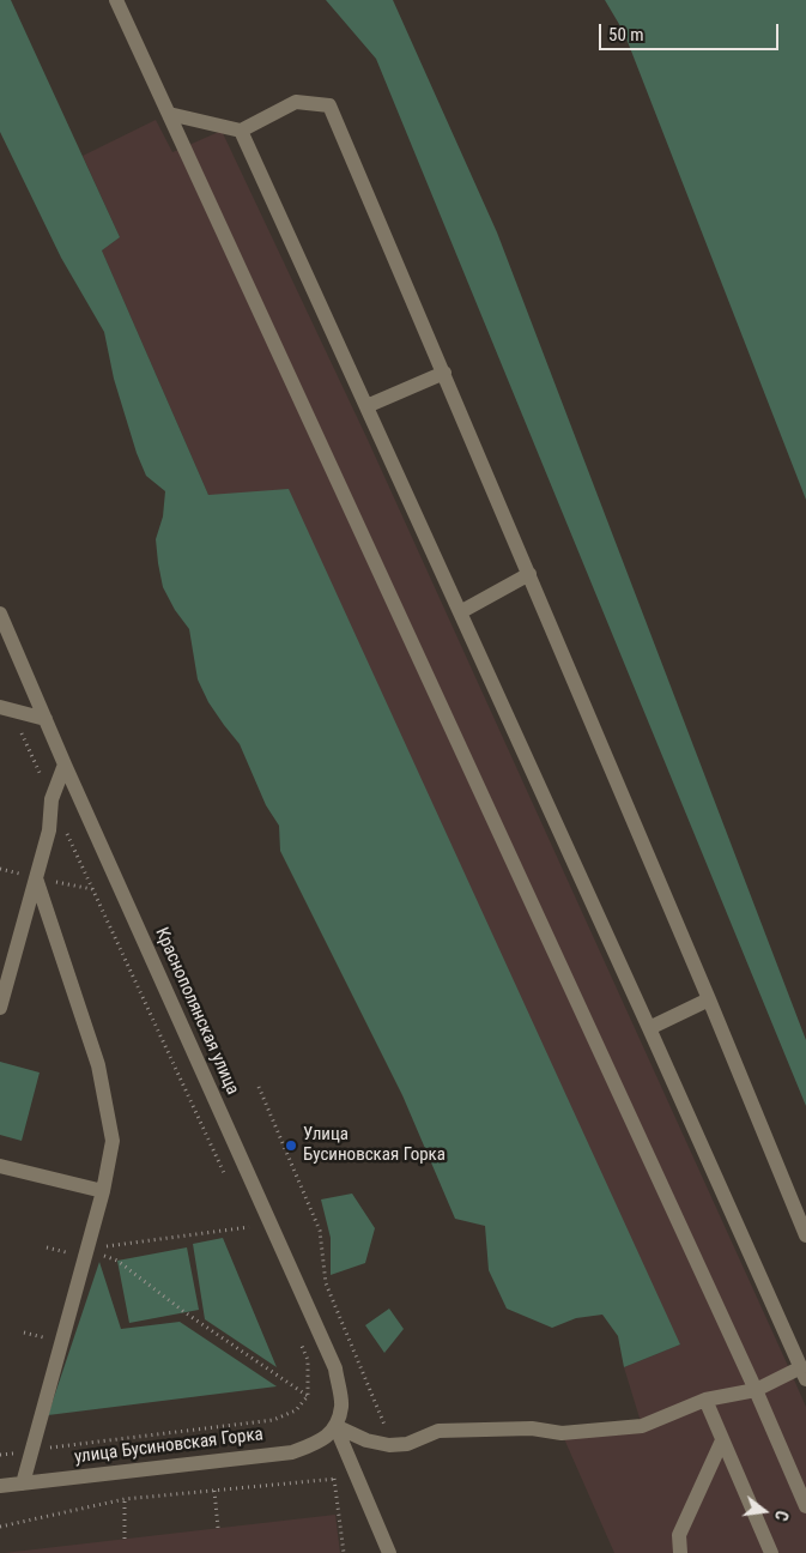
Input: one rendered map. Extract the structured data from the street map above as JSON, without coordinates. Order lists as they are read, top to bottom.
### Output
{
  "streets": {
    "street": ["Краснополянская улица", "улица Бусиновская Горка"]
  },
  "crossings": [
    ["Краснополянская улица", "улица Бусиновская Горка"]
  ],
  "places": ["Улица Бусиновская Горка"],
  "scale_bar": "50 m",
  "north": "right"
}
